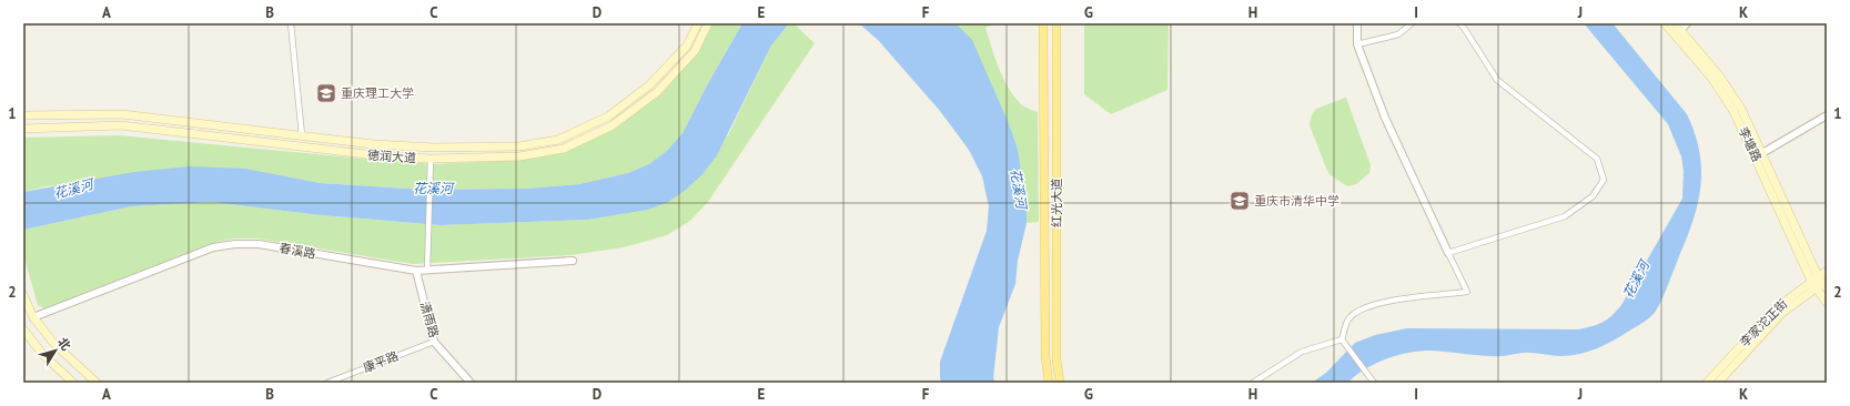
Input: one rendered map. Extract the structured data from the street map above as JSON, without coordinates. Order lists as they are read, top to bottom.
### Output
{
  "streets": {
    "main road": [
      "李塘路",
      "德润大道",
      "红光大道",
      "李家沱正街"
    ],
    "street": ["春溪路", "潇雨路", "康平路"]
  },
  "crossings": [
    ["李塘路", "李家沱正街"],
    ["春溪路", "潇雨路"],
    ["潇雨路", "康平路"]
  ],
  "water": ["花溪河"],
  "places": {
    "school or university": ["重庆理工大学", "重庆市清华中学"]
  },
  "north": "top right",
  "grid": {
    "columns": [
      "A",
      "B",
      "C",
      "D",
      "E",
      "F",
      "G",
      "H",
      "I",
      "J",
      "K"
    ],
    "rows": ["1", "2"]
  }
}
